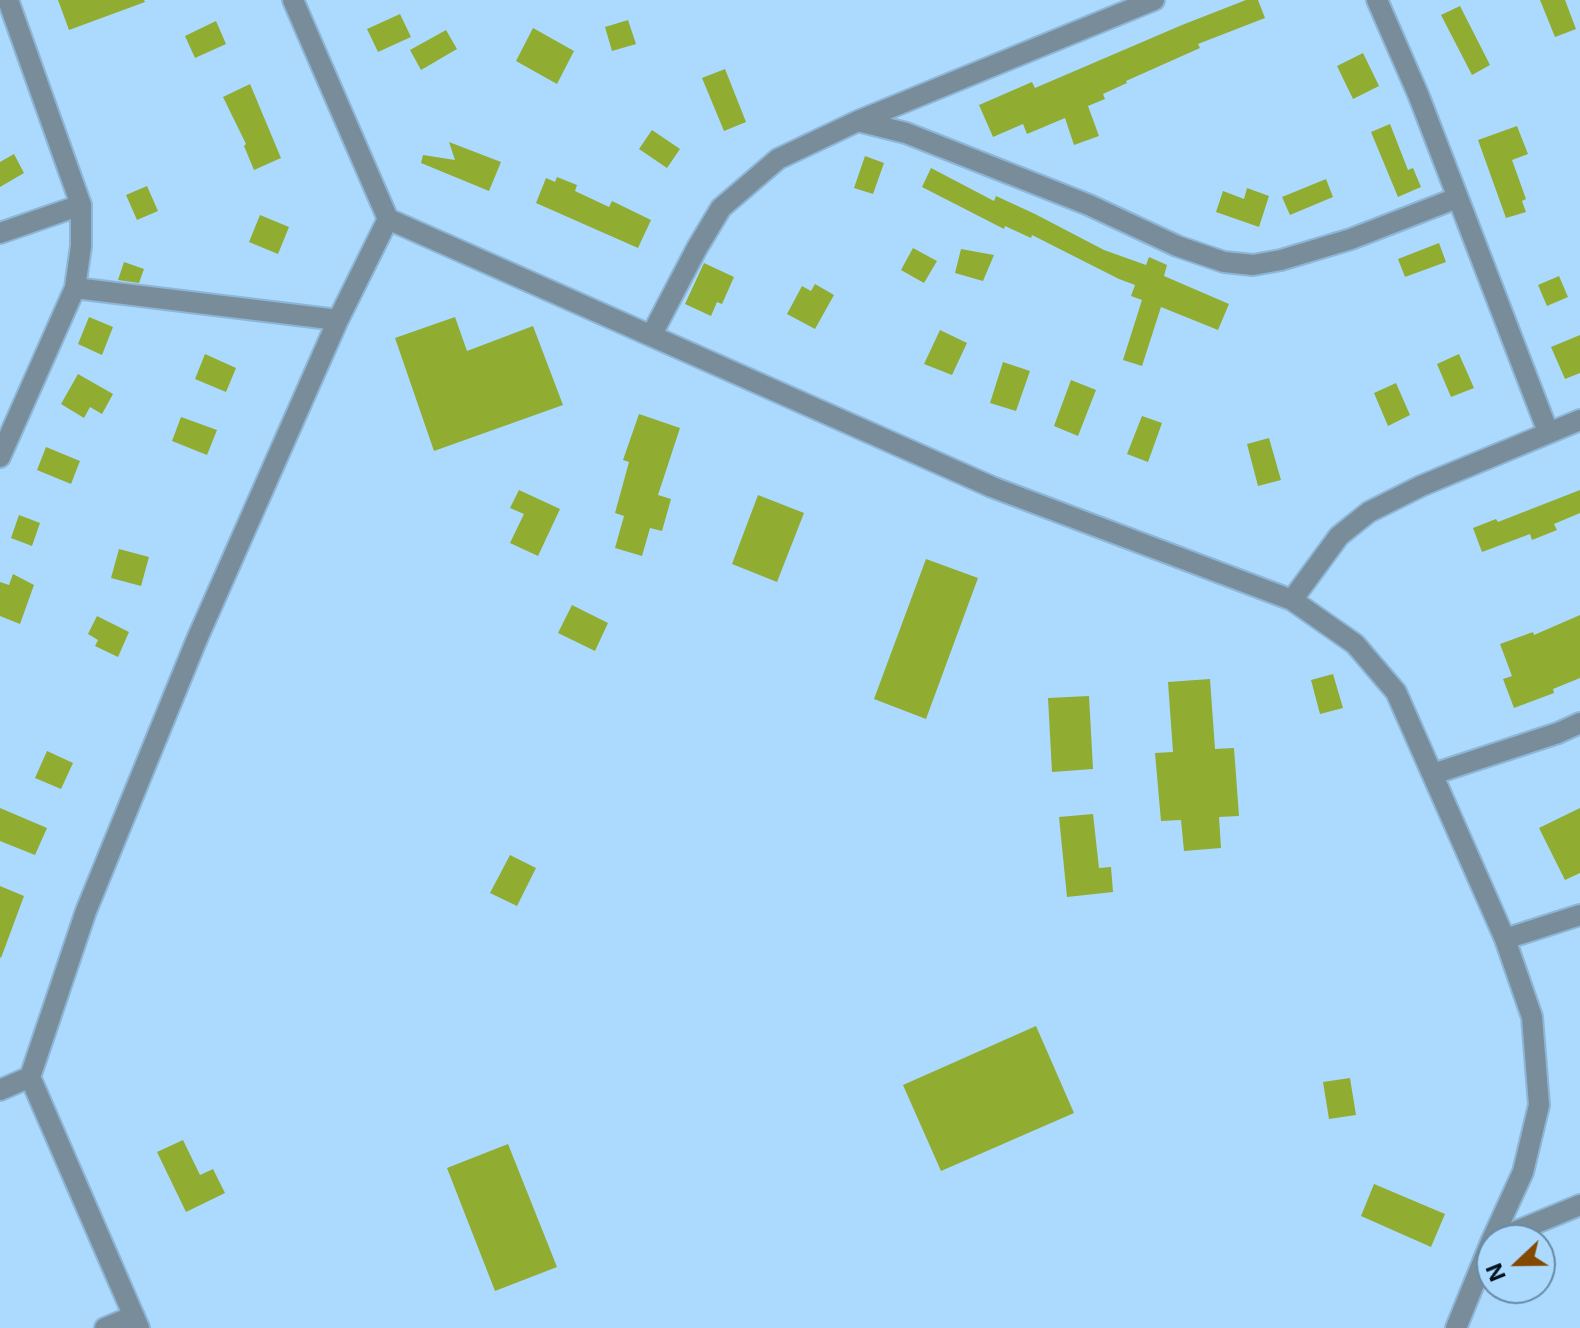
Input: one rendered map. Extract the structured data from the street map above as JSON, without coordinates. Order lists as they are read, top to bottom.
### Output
{
  "north": "left"
}
